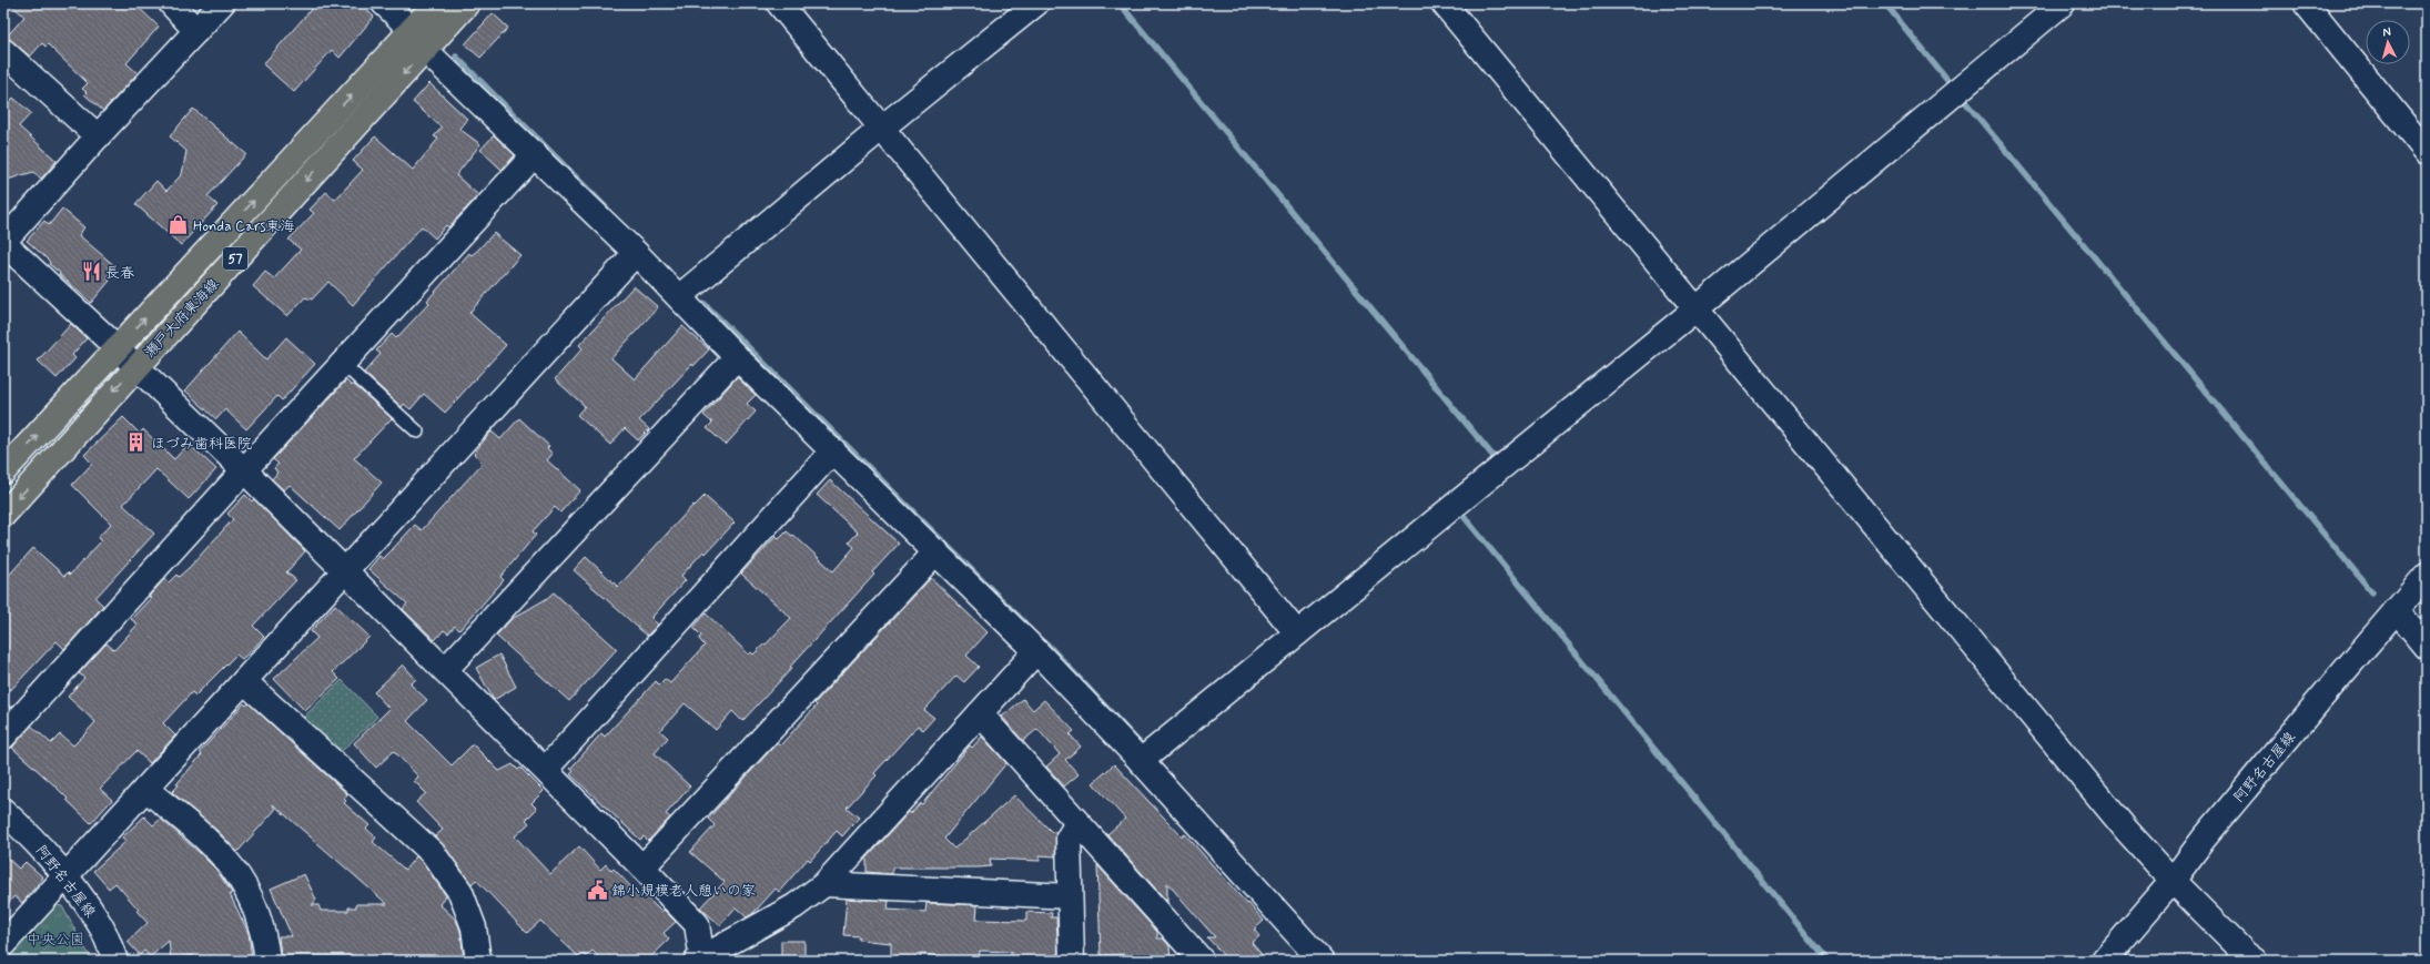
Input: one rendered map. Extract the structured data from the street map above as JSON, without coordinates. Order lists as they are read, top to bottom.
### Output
{
  "streets": {
    "main road": ["57", "瀬戸大府東海線"],
    "street": ["阿野名古屋線"]
  },
  "parks": ["中央公園"],
  "places": {
    "shop": ["Honda Cars東海"],
    "restaurant": ["長春"],
    "building": ["ほづみ歯科医院"],
    "public building": ["錦小規模老人憩いの家"]
  },
  "north": "top"
}
